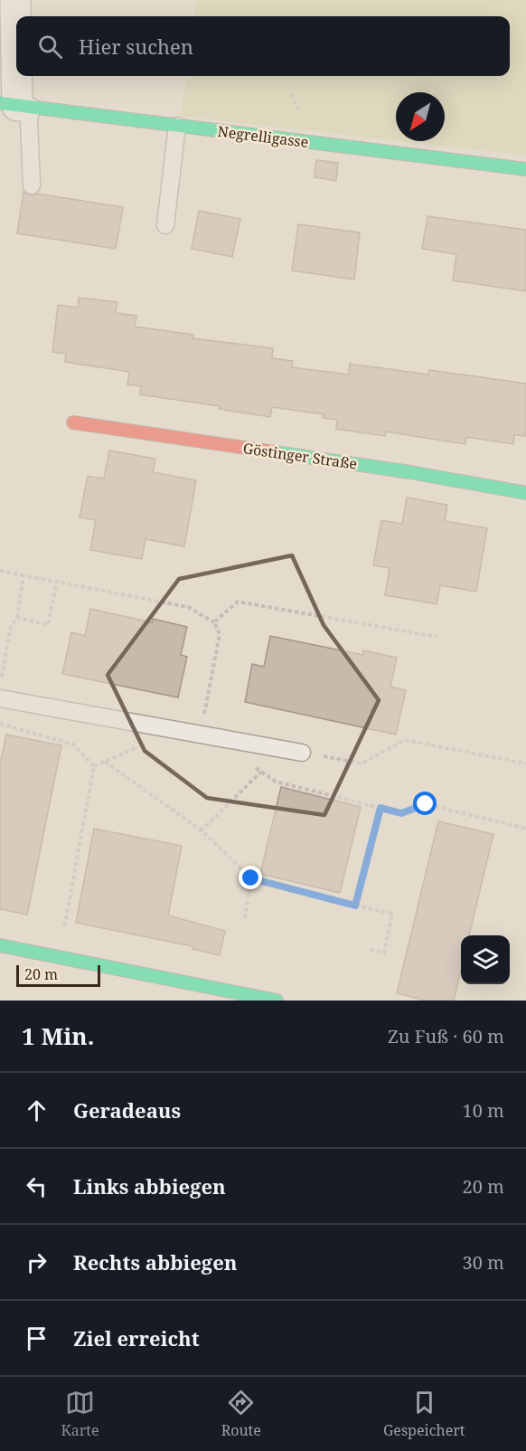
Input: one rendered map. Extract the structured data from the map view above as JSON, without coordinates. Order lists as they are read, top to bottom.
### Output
{
  "streets": {
    "street": ["Negrelligasse", "Göstinger Straße"]
  },
  "scale_bar": "20 m",
  "north": "bottom left",
  "page": {
    "search": "Hier suchen",
    "scale": "20 m",
    "heading": ["1 Min.", "Zu Fuß · 60 m"],
    "list": [
      ["Geradeaus", "10 m"],
      ["Links abbiegen", "20 m"],
      ["Rechts abbiegen", "30 m"],
      "Ziel erreicht"
    ],
    "nav": ["Karte", "Route", "Gespeichert"]
  }
}
